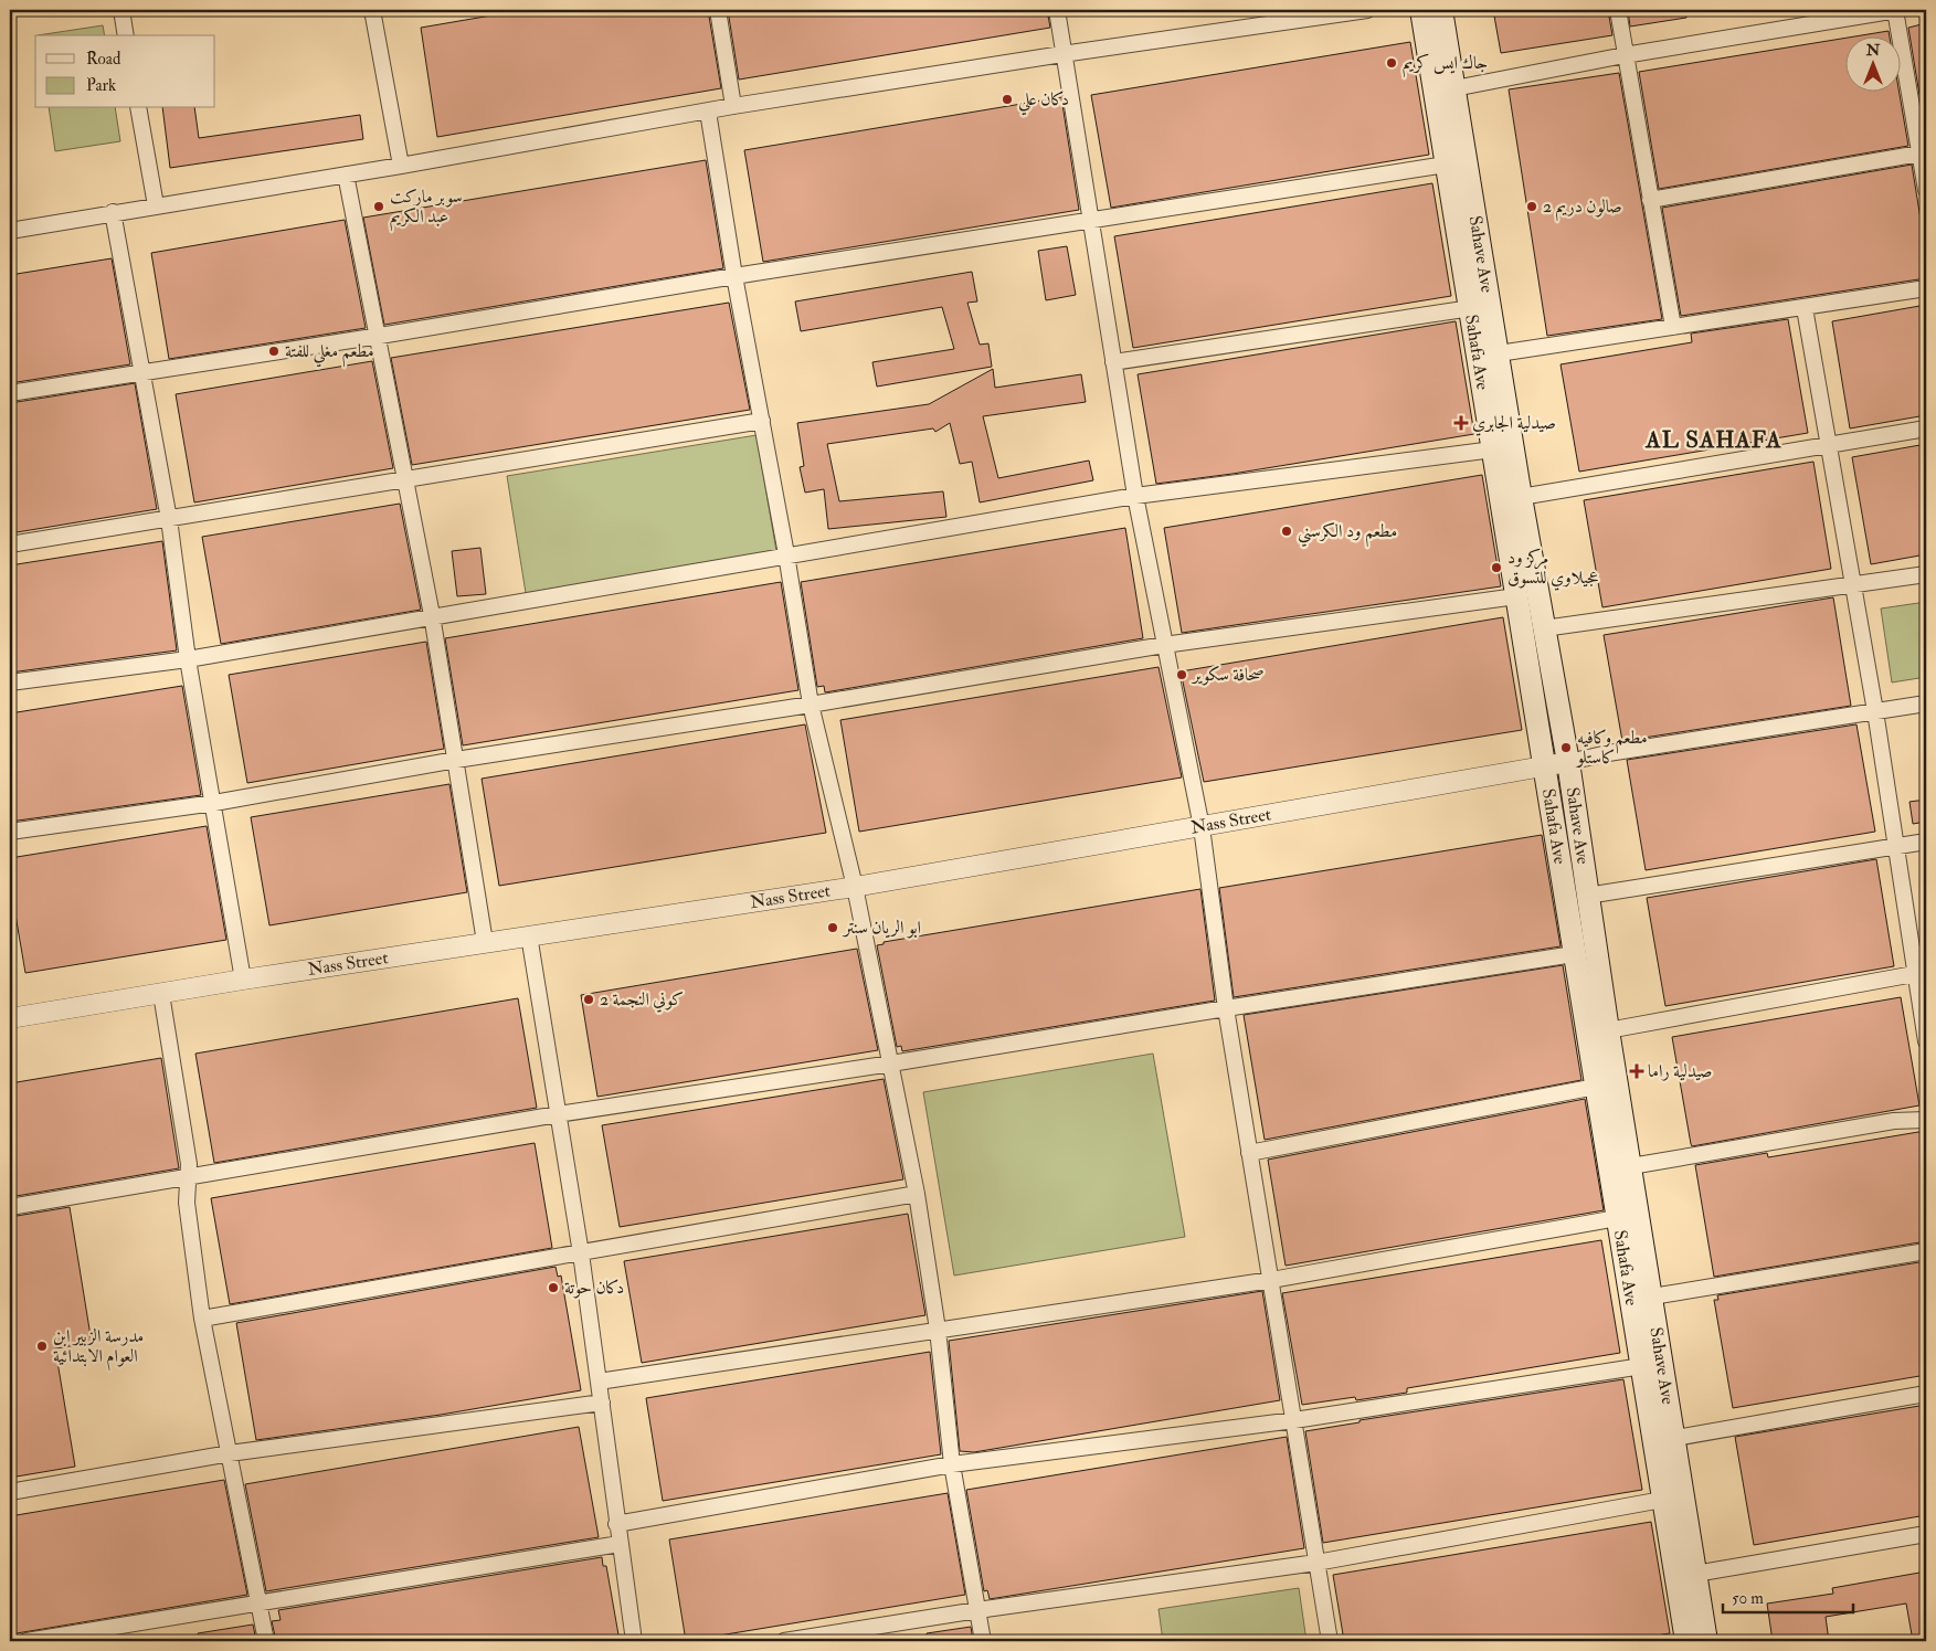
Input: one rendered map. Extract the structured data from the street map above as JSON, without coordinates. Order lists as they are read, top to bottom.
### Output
{
  "streets": {
    "main road": ["Sahave Ave", "Sahafa Ave"],
    "street": ["Nass Street"]
  },
  "crossings": [
    ["Sahave Ave", "Nass Street"],
    ["Sahafa Ave", "Nass Street"]
  ],
  "districts": ["AL SAHAFA"],
  "places": {
    "other": [
      "جاك ايس كريم",
      "دكان علي",
      "سوبر ماركت عبد الكريم",
      "صالون دريم 2",
      "مطعم مغلي للفتة",
      "مطعم ود الكرسني",
      "مركز ود عجيلاوي للتسوق",
      "صحافة سكوير",
      "مطعم وكافيه كاستلو",
      "ابو الريان سنتر",
      "كوني النجمة 2",
      "دكان حوتة",
      "مدرسة الزبير ابن العوام الابتدائية"
    ],
    "health": ["صيدلية الجابري", "صيدلية راما"]
  },
  "legend": ["Road", "Park"],
  "scale_bar": "50 m",
  "north": "top"
}
